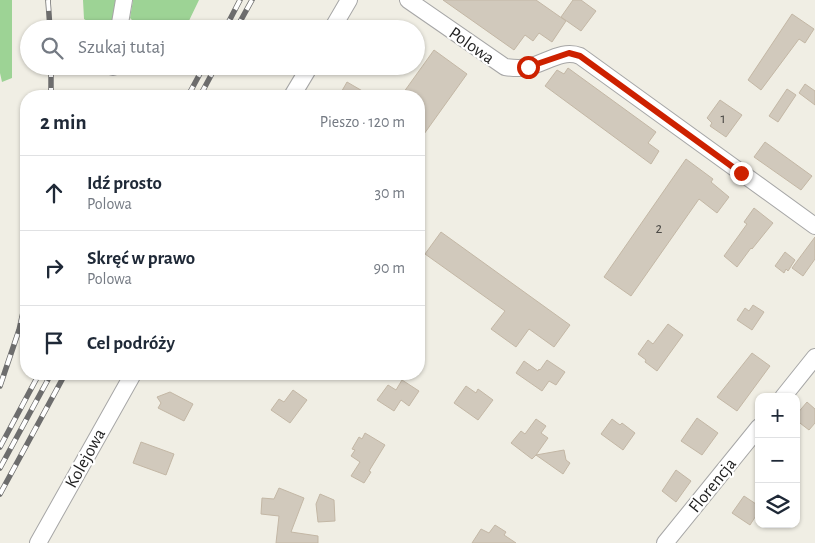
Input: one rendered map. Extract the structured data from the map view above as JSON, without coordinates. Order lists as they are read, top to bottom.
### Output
{
  "streets": {
    "street": ["Polowa", "Kolejowa", "Florencja"]
  },
  "house_numbers": ["1", "2"],
  "page": {
    "search": "Szukaj tutaj",
    "heading": ["2 min", "Pieszo · 120 m"],
    "list": [
      ["Idź prosto", "Polowa", "30 m"],
      ["Skręć w prawo", "Polowa", "90 m"],
      "Cel podróży"
    ],
    "map_buttons": ["+", "−"]
  }
}
